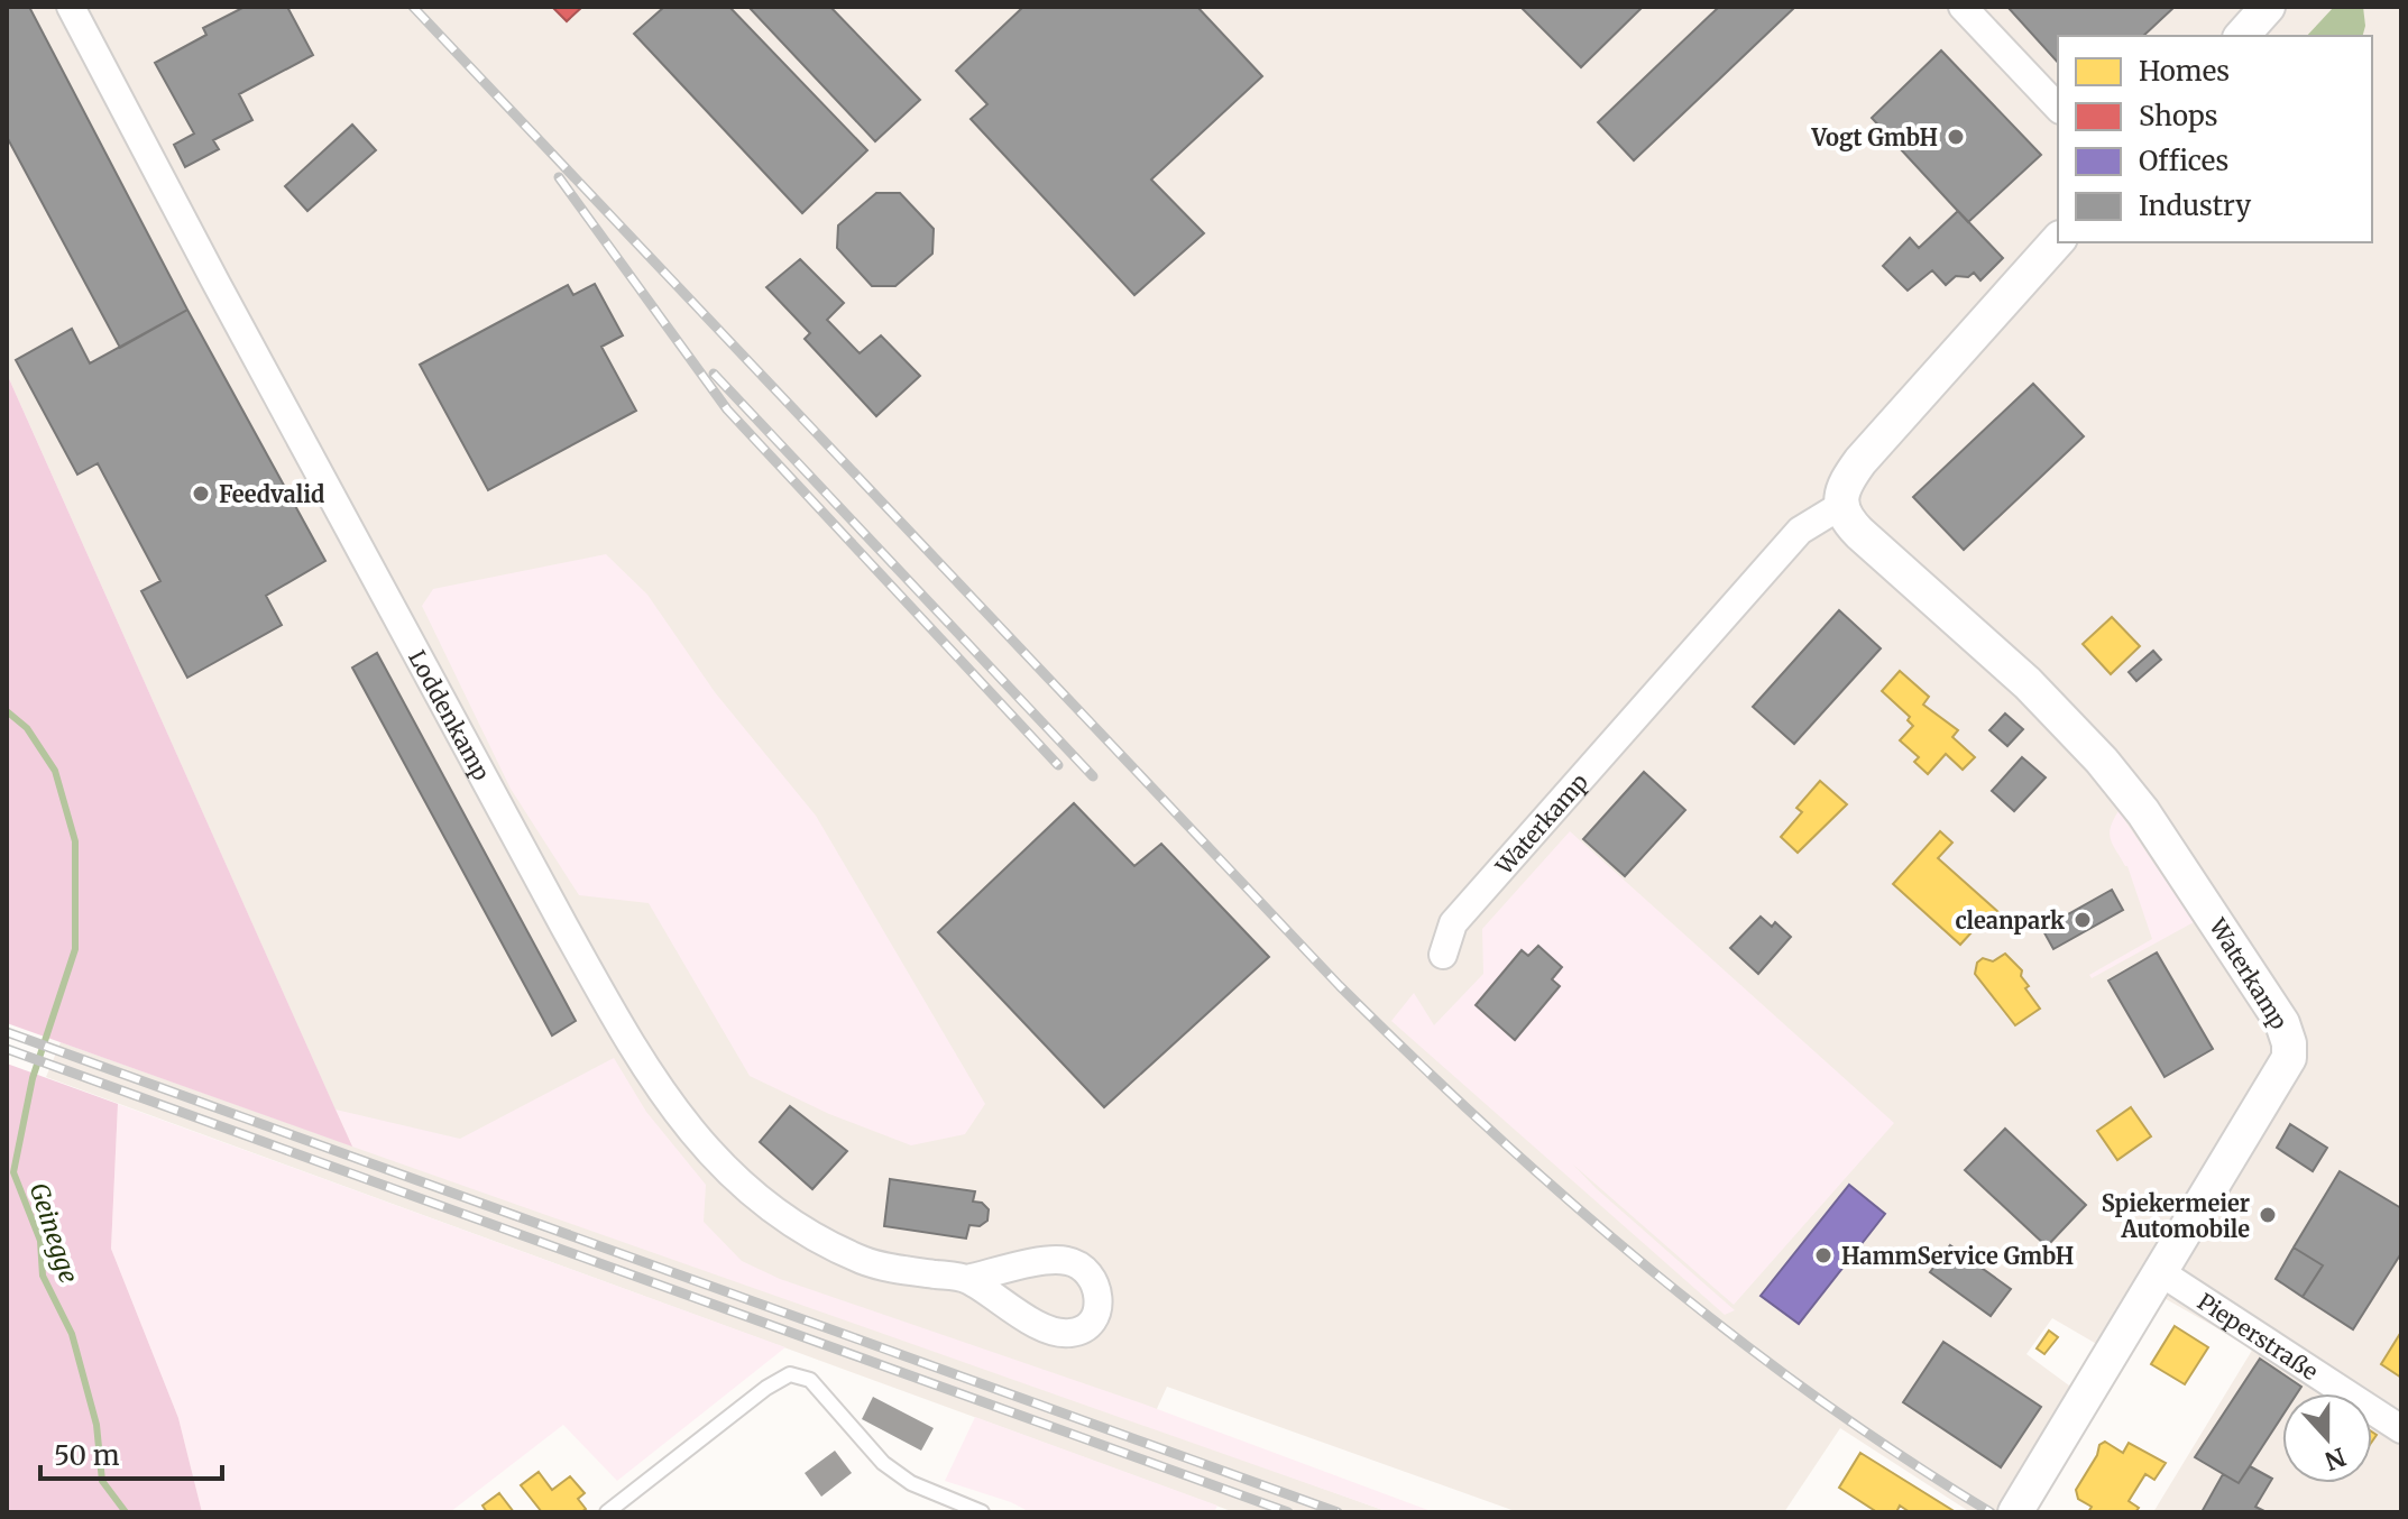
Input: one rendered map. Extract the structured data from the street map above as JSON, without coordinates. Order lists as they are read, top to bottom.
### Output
{
  "streets": {
    "street": ["Loddenkamp", "Waterkamp", "Pieperstraße"]
  },
  "crossings": [
    ["Waterkamp", "Pieperstraße"]
  ],
  "water": ["Geinegge"],
  "places": [
    "Vogt GmbH",
    "Feedvalid",
    "cleanpark",
    "Spiekermeier Automobile",
    "HammService GmbH"
  ],
  "legend": [
    "Homes",
    "Shops",
    "Offices",
    "Industry"
  ],
  "scale_bar": "50 m",
  "north": "bottom"
}
